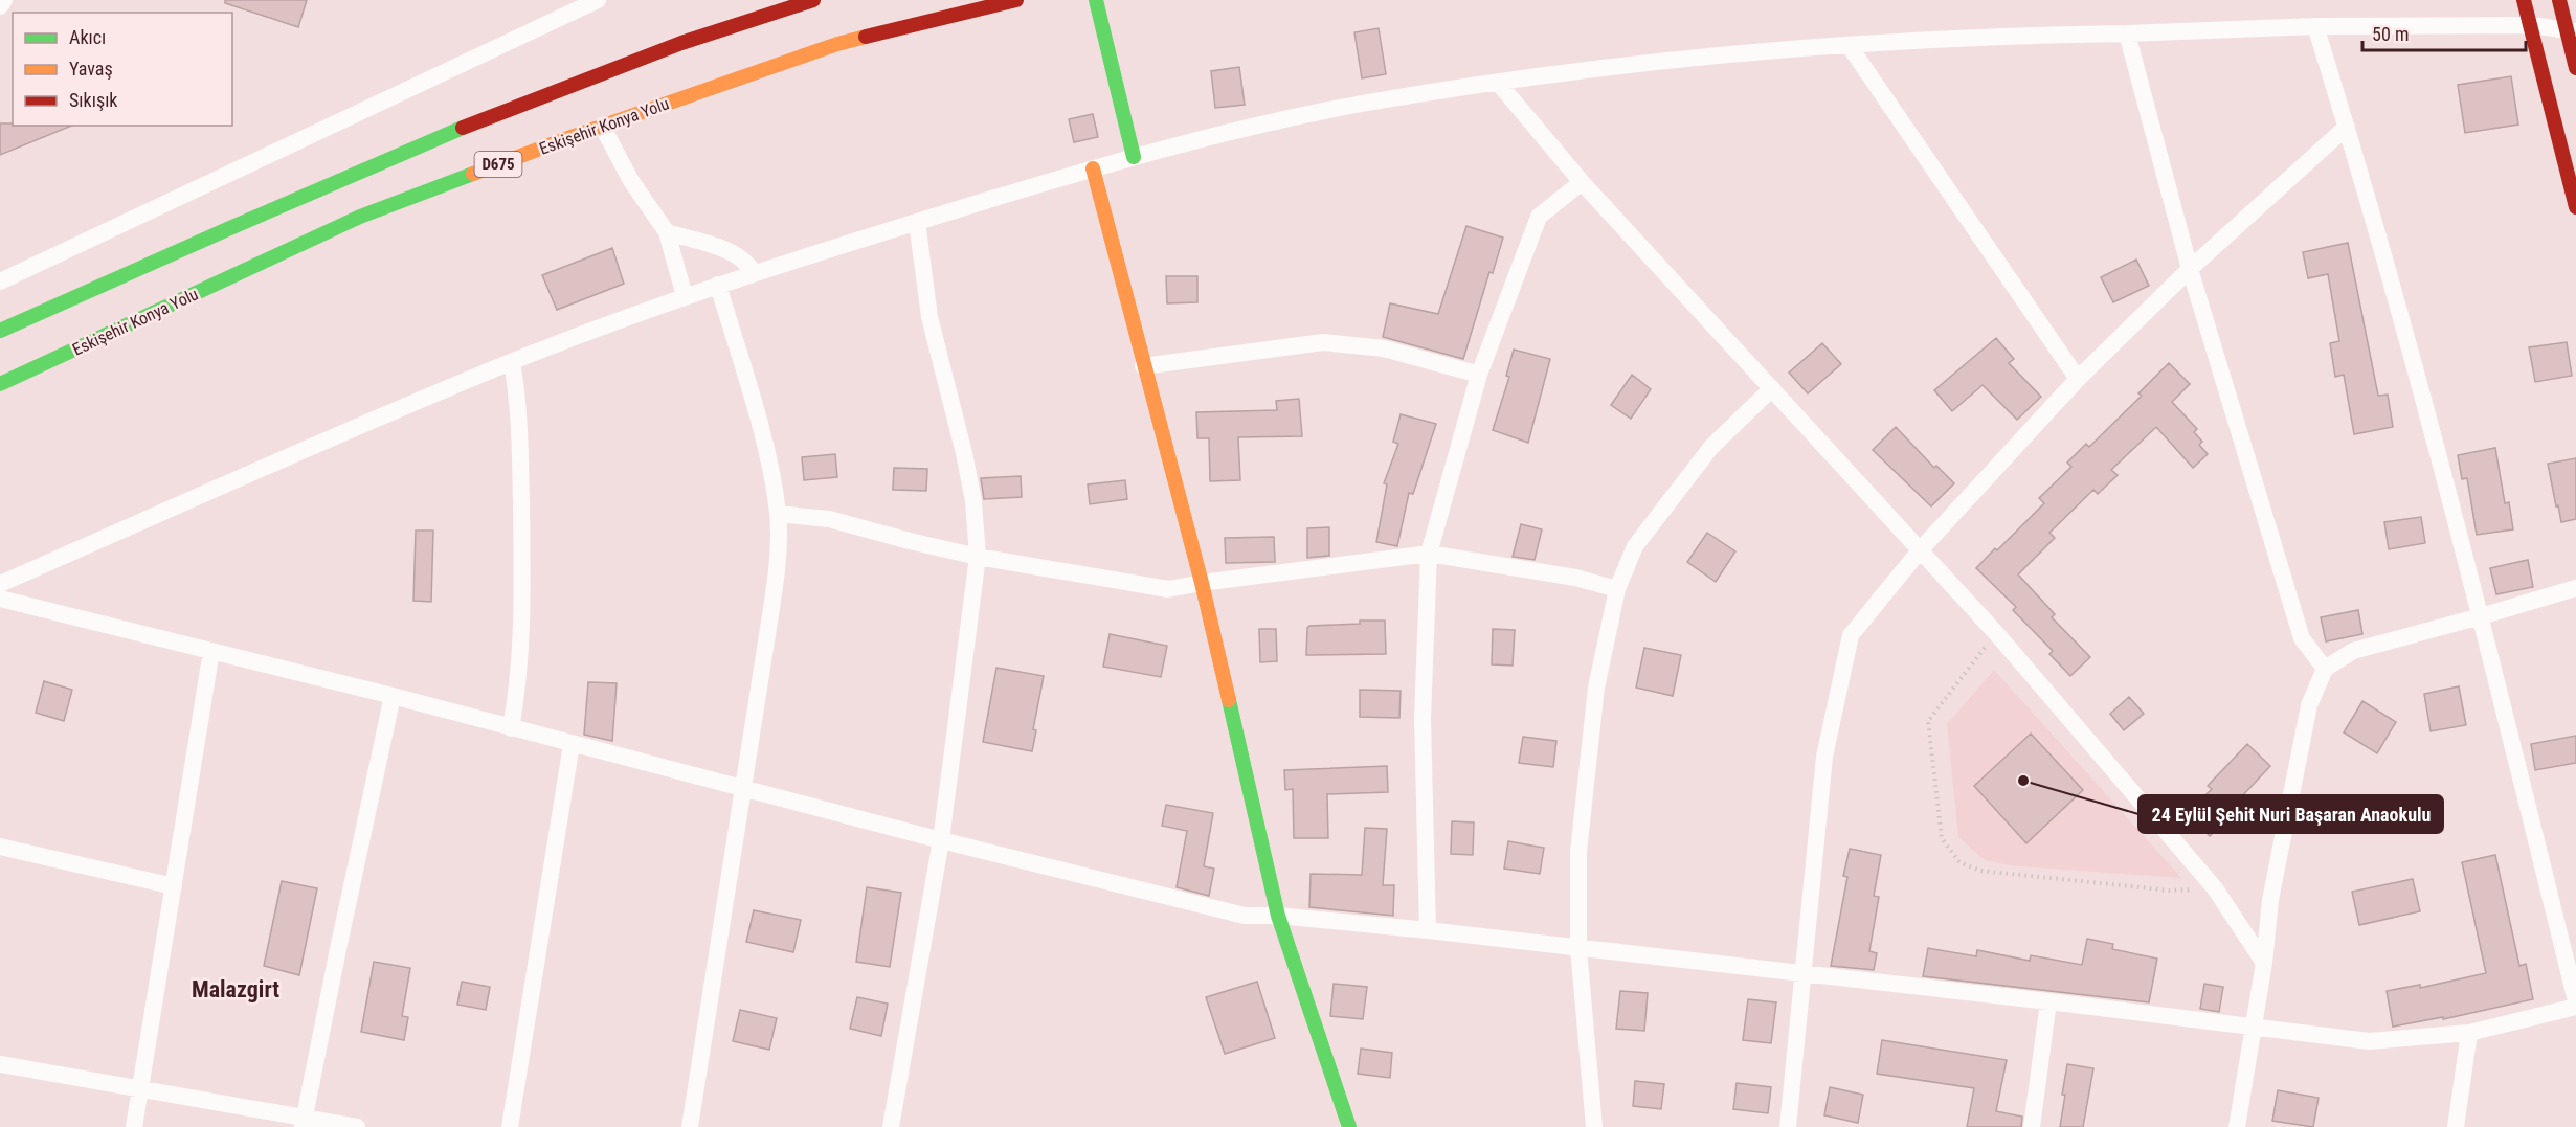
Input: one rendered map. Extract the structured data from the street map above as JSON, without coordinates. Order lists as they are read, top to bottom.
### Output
{
  "streets": {
    "main road": ["Eskişehir Konya Yolu", "D675"]
  },
  "districts": ["Malazgirt"],
  "places": ["24 Eylül Şehit Nuri Başaran Anaokulu"],
  "legend": ["Akıcı", "Yavaş", "Sıkışık"],
  "scale_bar": "50 m"
}
